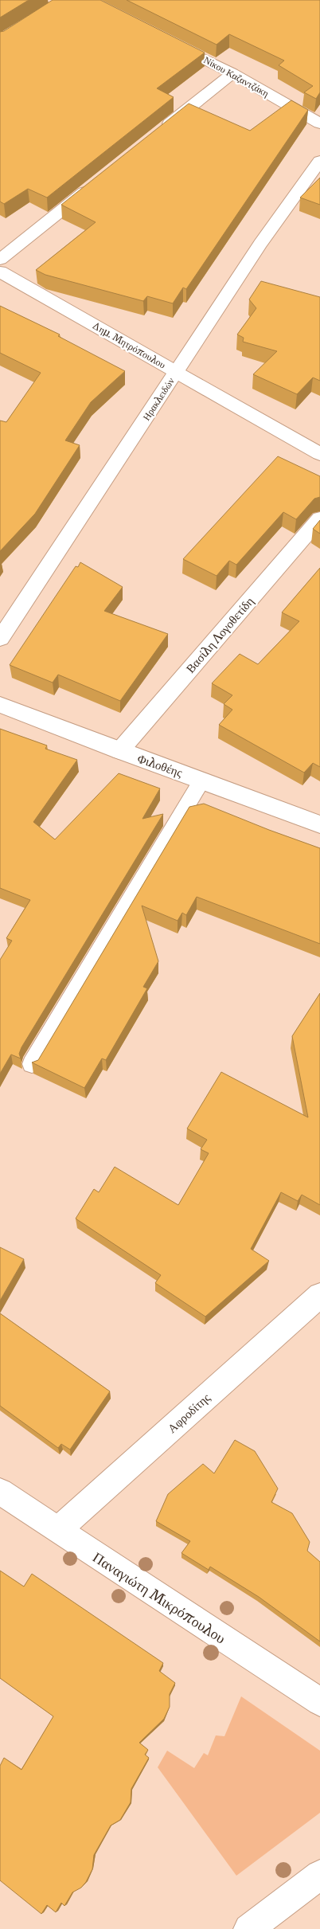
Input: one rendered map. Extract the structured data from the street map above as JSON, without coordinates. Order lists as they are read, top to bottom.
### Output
{
  "streets": {
    "street": [
      "Νίκου Καζαντζάκη",
      "Δημ. Μητρόπουλου",
      "Ηρακλειδών",
      "Βασίλη Λογοθετίδη",
      "Φιλοθέης",
      "Αφροδίτης",
      "Παναγιώτη Μικρόπουλου"
    ]
  },
  "crossings": [
    ["Δημ. Μητρόπουλου", "Ηρακλειδών"],
    ["Βασίλη Λογοθετίδη", "Φιλοθέης"],
    ["Αφροδίτης", "Παναγιώτη Μικρόπουλου"]
  ]
}
